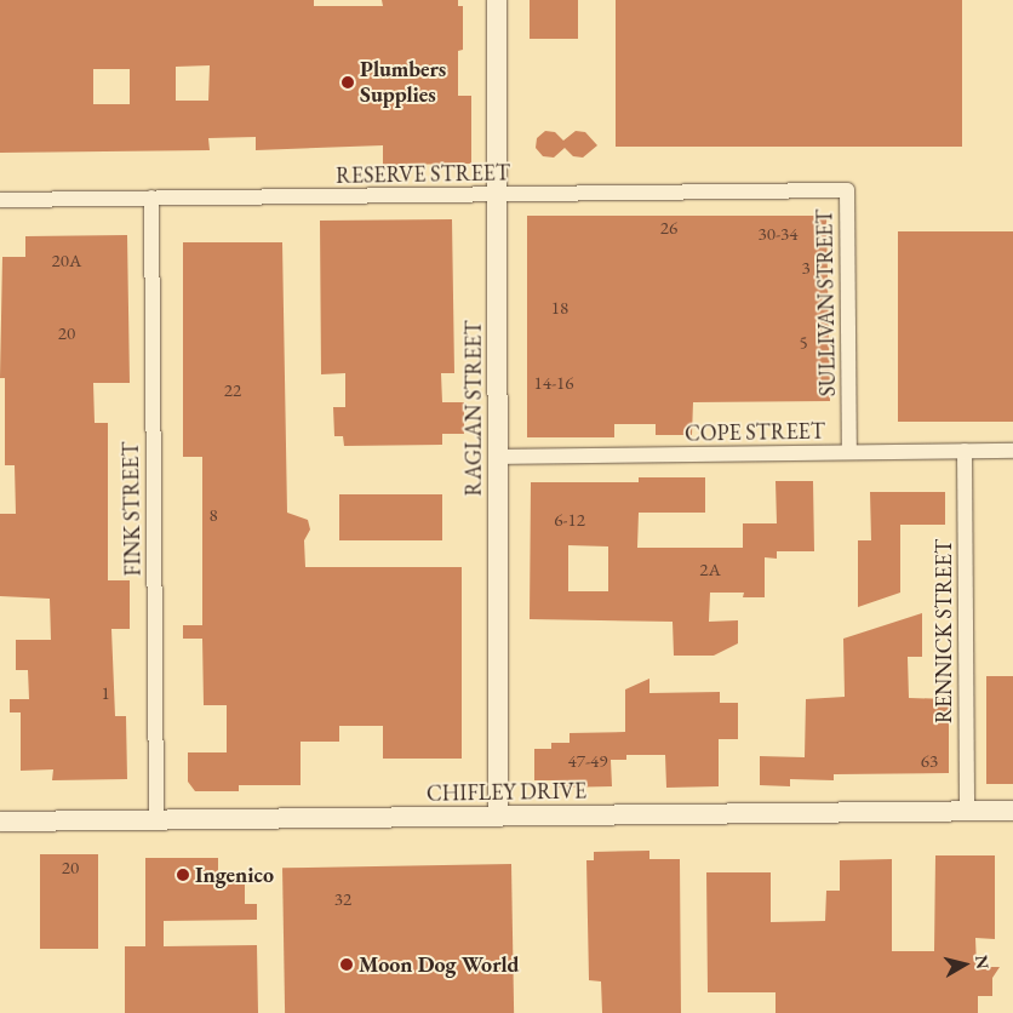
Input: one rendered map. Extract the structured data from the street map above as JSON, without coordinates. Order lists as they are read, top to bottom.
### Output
{
  "streets": {
    "street": [
      "RESERVE STREET",
      "SULLIVAN STREET",
      "RAGLAN STREET",
      "COPE STREET",
      "FINK STREET",
      "RENNICK STREET",
      "CHIFLEY DRIVE"
    ]
  },
  "crossings": [
    ["RESERVE STREET", "SULLIVAN STREET"],
    ["RESERVE STREET", "RAGLAN STREET"],
    ["RESERVE STREET", "FINK STREET"],
    ["SULLIVAN STREET", "COPE STREET"],
    ["RAGLAN STREET", "COPE STREET"],
    ["RAGLAN STREET", "CHIFLEY DRIVE"],
    ["COPE STREET", "RENNICK STREET"],
    ["FINK STREET", "CHIFLEY DRIVE"],
    ["RENNICK STREET", "CHIFLEY DRIVE"]
  ],
  "places": ["Plumbers Supplies", "Ingenico", "Moon Dog World"],
  "house_numbers": [
    "26",
    "30-34",
    "20A",
    "3",
    "18",
    "20",
    "5",
    "14-16",
    "22",
    "8",
    "6-12",
    "2A",
    "1",
    "47-49",
    "63",
    "20",
    "32"
  ],
  "north": "right"
}
